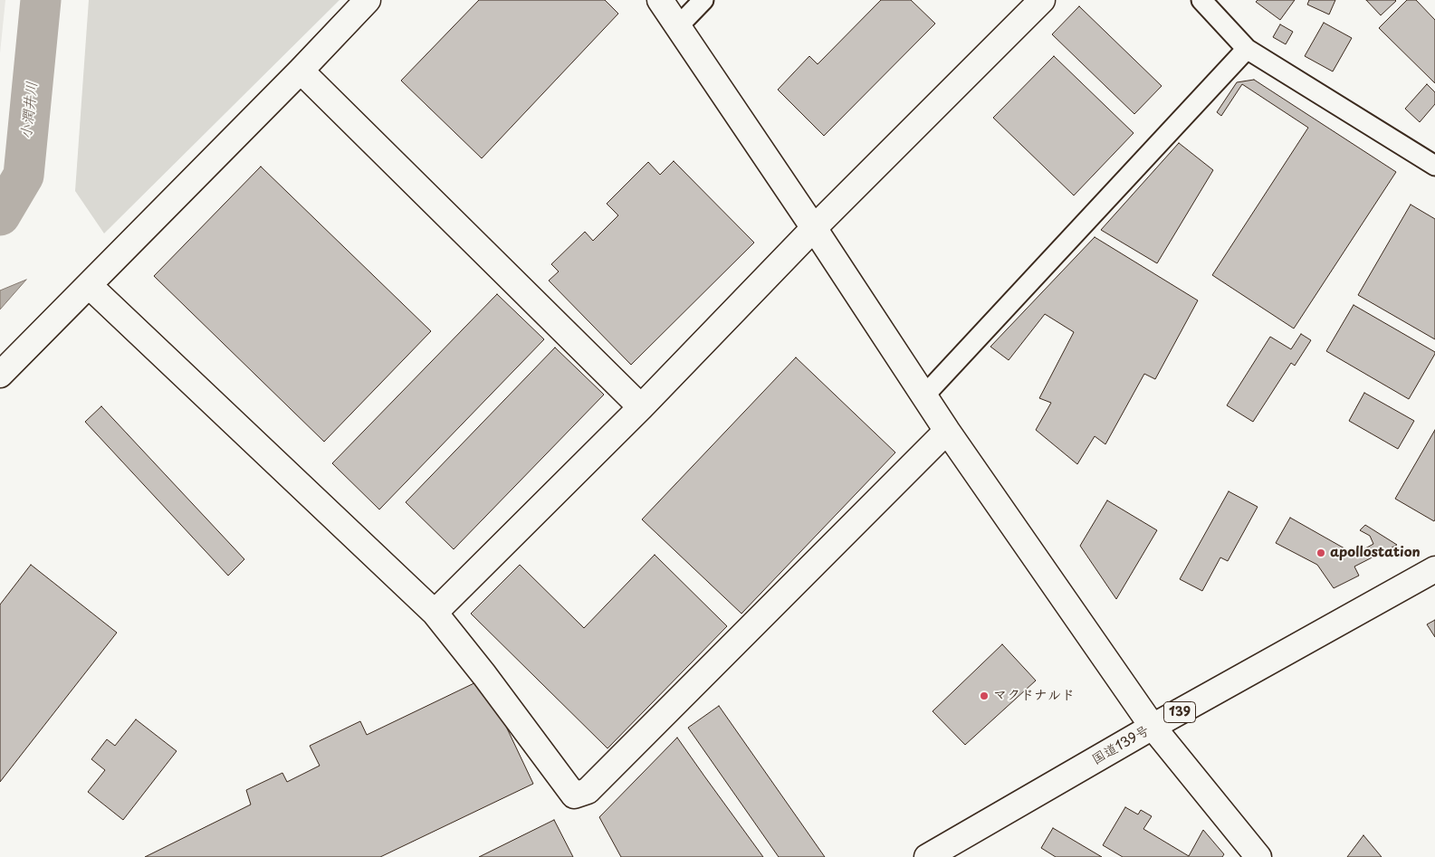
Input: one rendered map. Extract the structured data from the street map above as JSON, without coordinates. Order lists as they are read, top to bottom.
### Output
{
  "streets": {
    "main road": ["139", "国道139号"]
  },
  "water": ["小潤井川"],
  "places": ["apollostation", "マクドナルド"]
}
